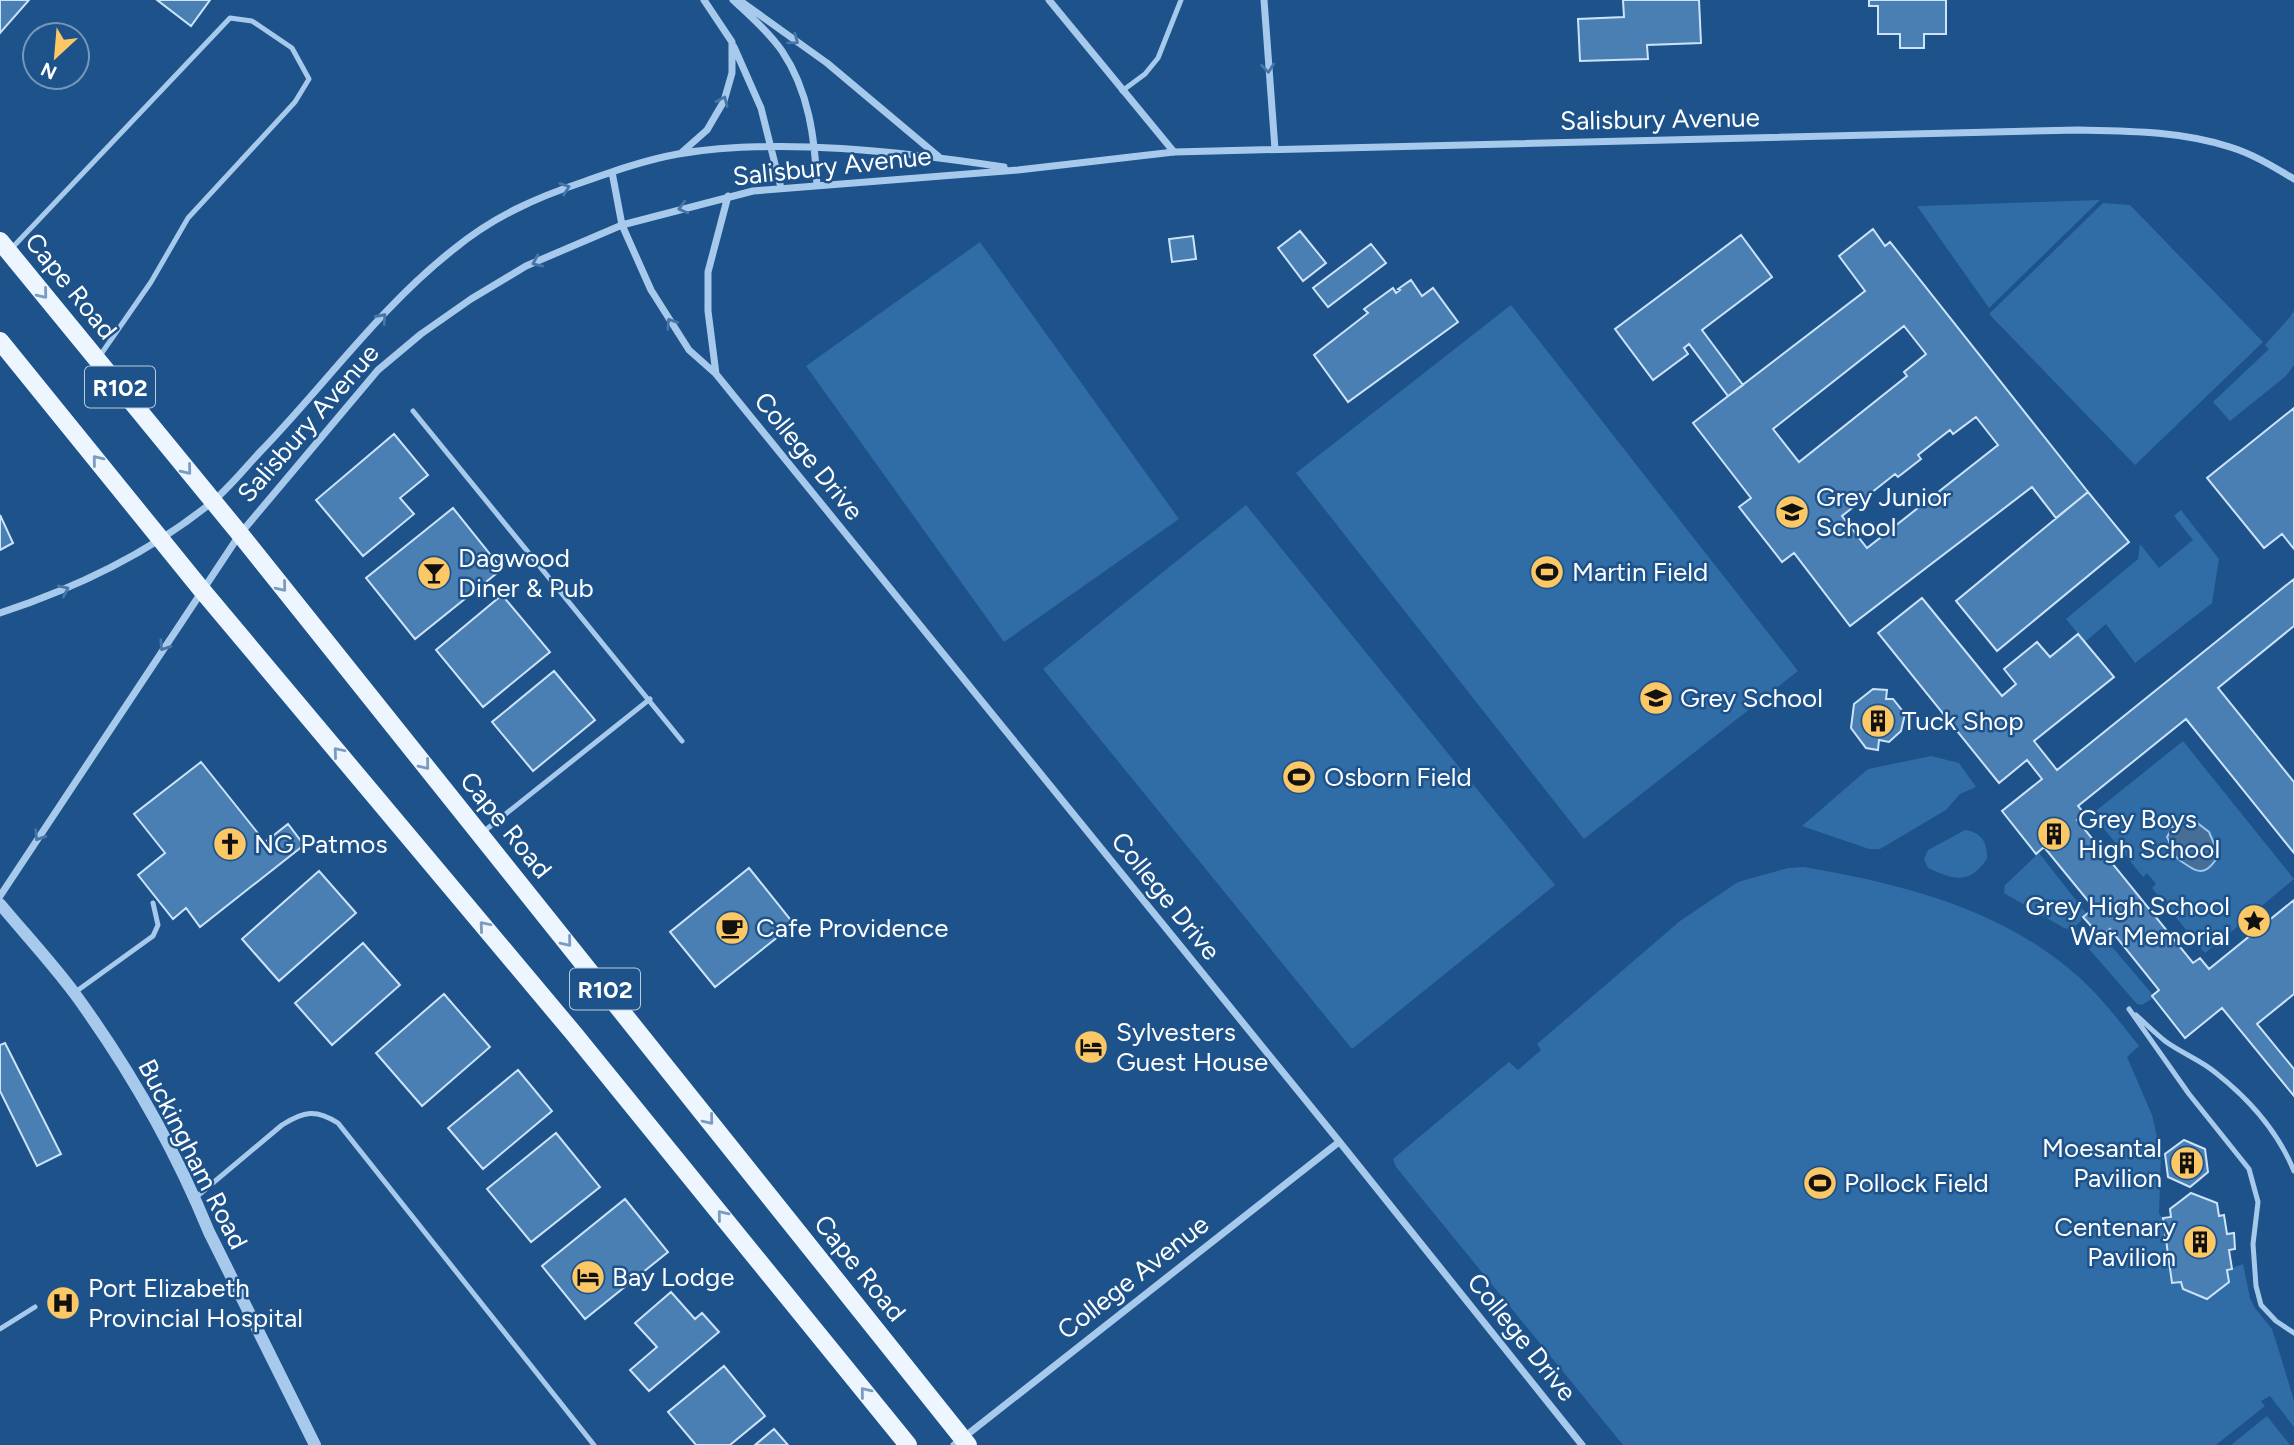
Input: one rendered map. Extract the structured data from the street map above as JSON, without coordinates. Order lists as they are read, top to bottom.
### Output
{
  "streets": {
    "main road": ["Cape Road", "R102"],
    "street": [
      "Salisbury Avenue",
      "College Drive",
      "Buckingham Road",
      "College Avenue"
    ]
  },
  "crossings": [
    ["Salisbury Avenue", "Cape Road"],
    ["Salisbury Avenue", "R102"],
    ["Salisbury Avenue", "College Drive"],
    ["Cape Road", "College Avenue"],
    ["College Drive", "College Avenue"]
  ],
  "places": {
    "school or university": ["Grey Junior School", "Grey School"],
    "sports": ["Martin Field", "Osborn Field", "Pollock Field"],
    "bar": ["Dagwood Diner & Pub"],
    "building": [
      "Tuck Shop",
      "Grey Boys High School",
      "Moesantal Pavilion",
      "Centenary Pavilion"
    ],
    "church": ["NG Patmos"],
    "place": ["Grey High School War Memorial"],
    "cafe": ["Cafe Providence"],
    "hotel": ["Sylvesters Guest House", "Bay Lodge"],
    "hospital": ["Port Elizabeth Provincial Hospital"]
  },
  "north": "bottom left"
}
